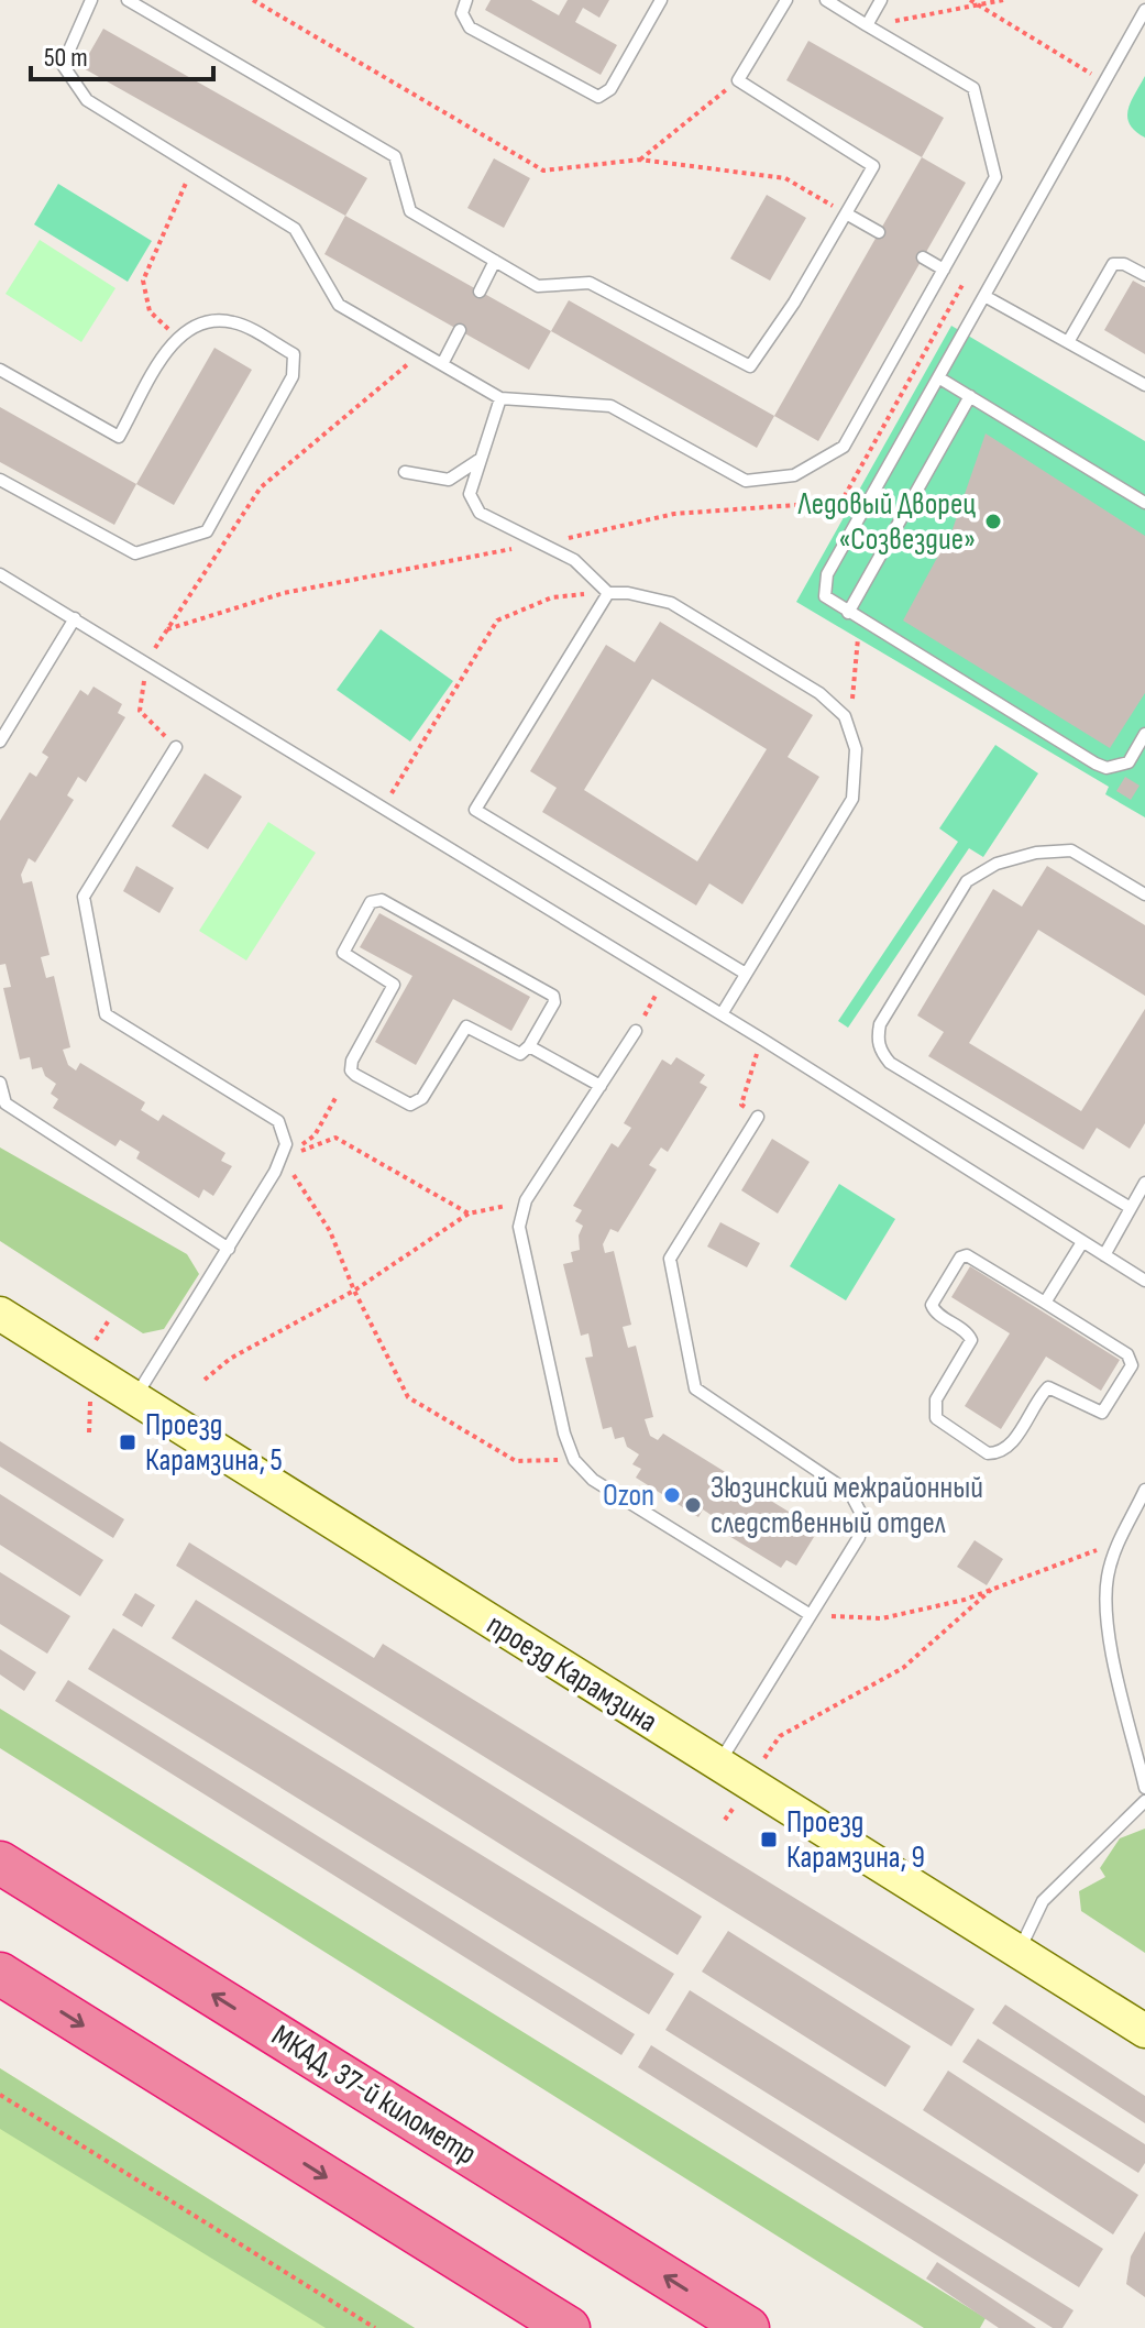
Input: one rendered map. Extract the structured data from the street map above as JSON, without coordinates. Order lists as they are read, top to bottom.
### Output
{
  "streets": {
    "highway": ["МКАД, 37-й километр"],
    "street": ["проезд Карамзина"]
  },
  "places": {
    "other": ["Ледовый Дворец «Созвездие»", "Ozon", "Зюзинский межрайонный следственный отдел"],
    "transit": ["Проезд Карамзина, 5", "Проезд Карамзина, 9"]
  },
  "scale_bar": "50 m"
}
